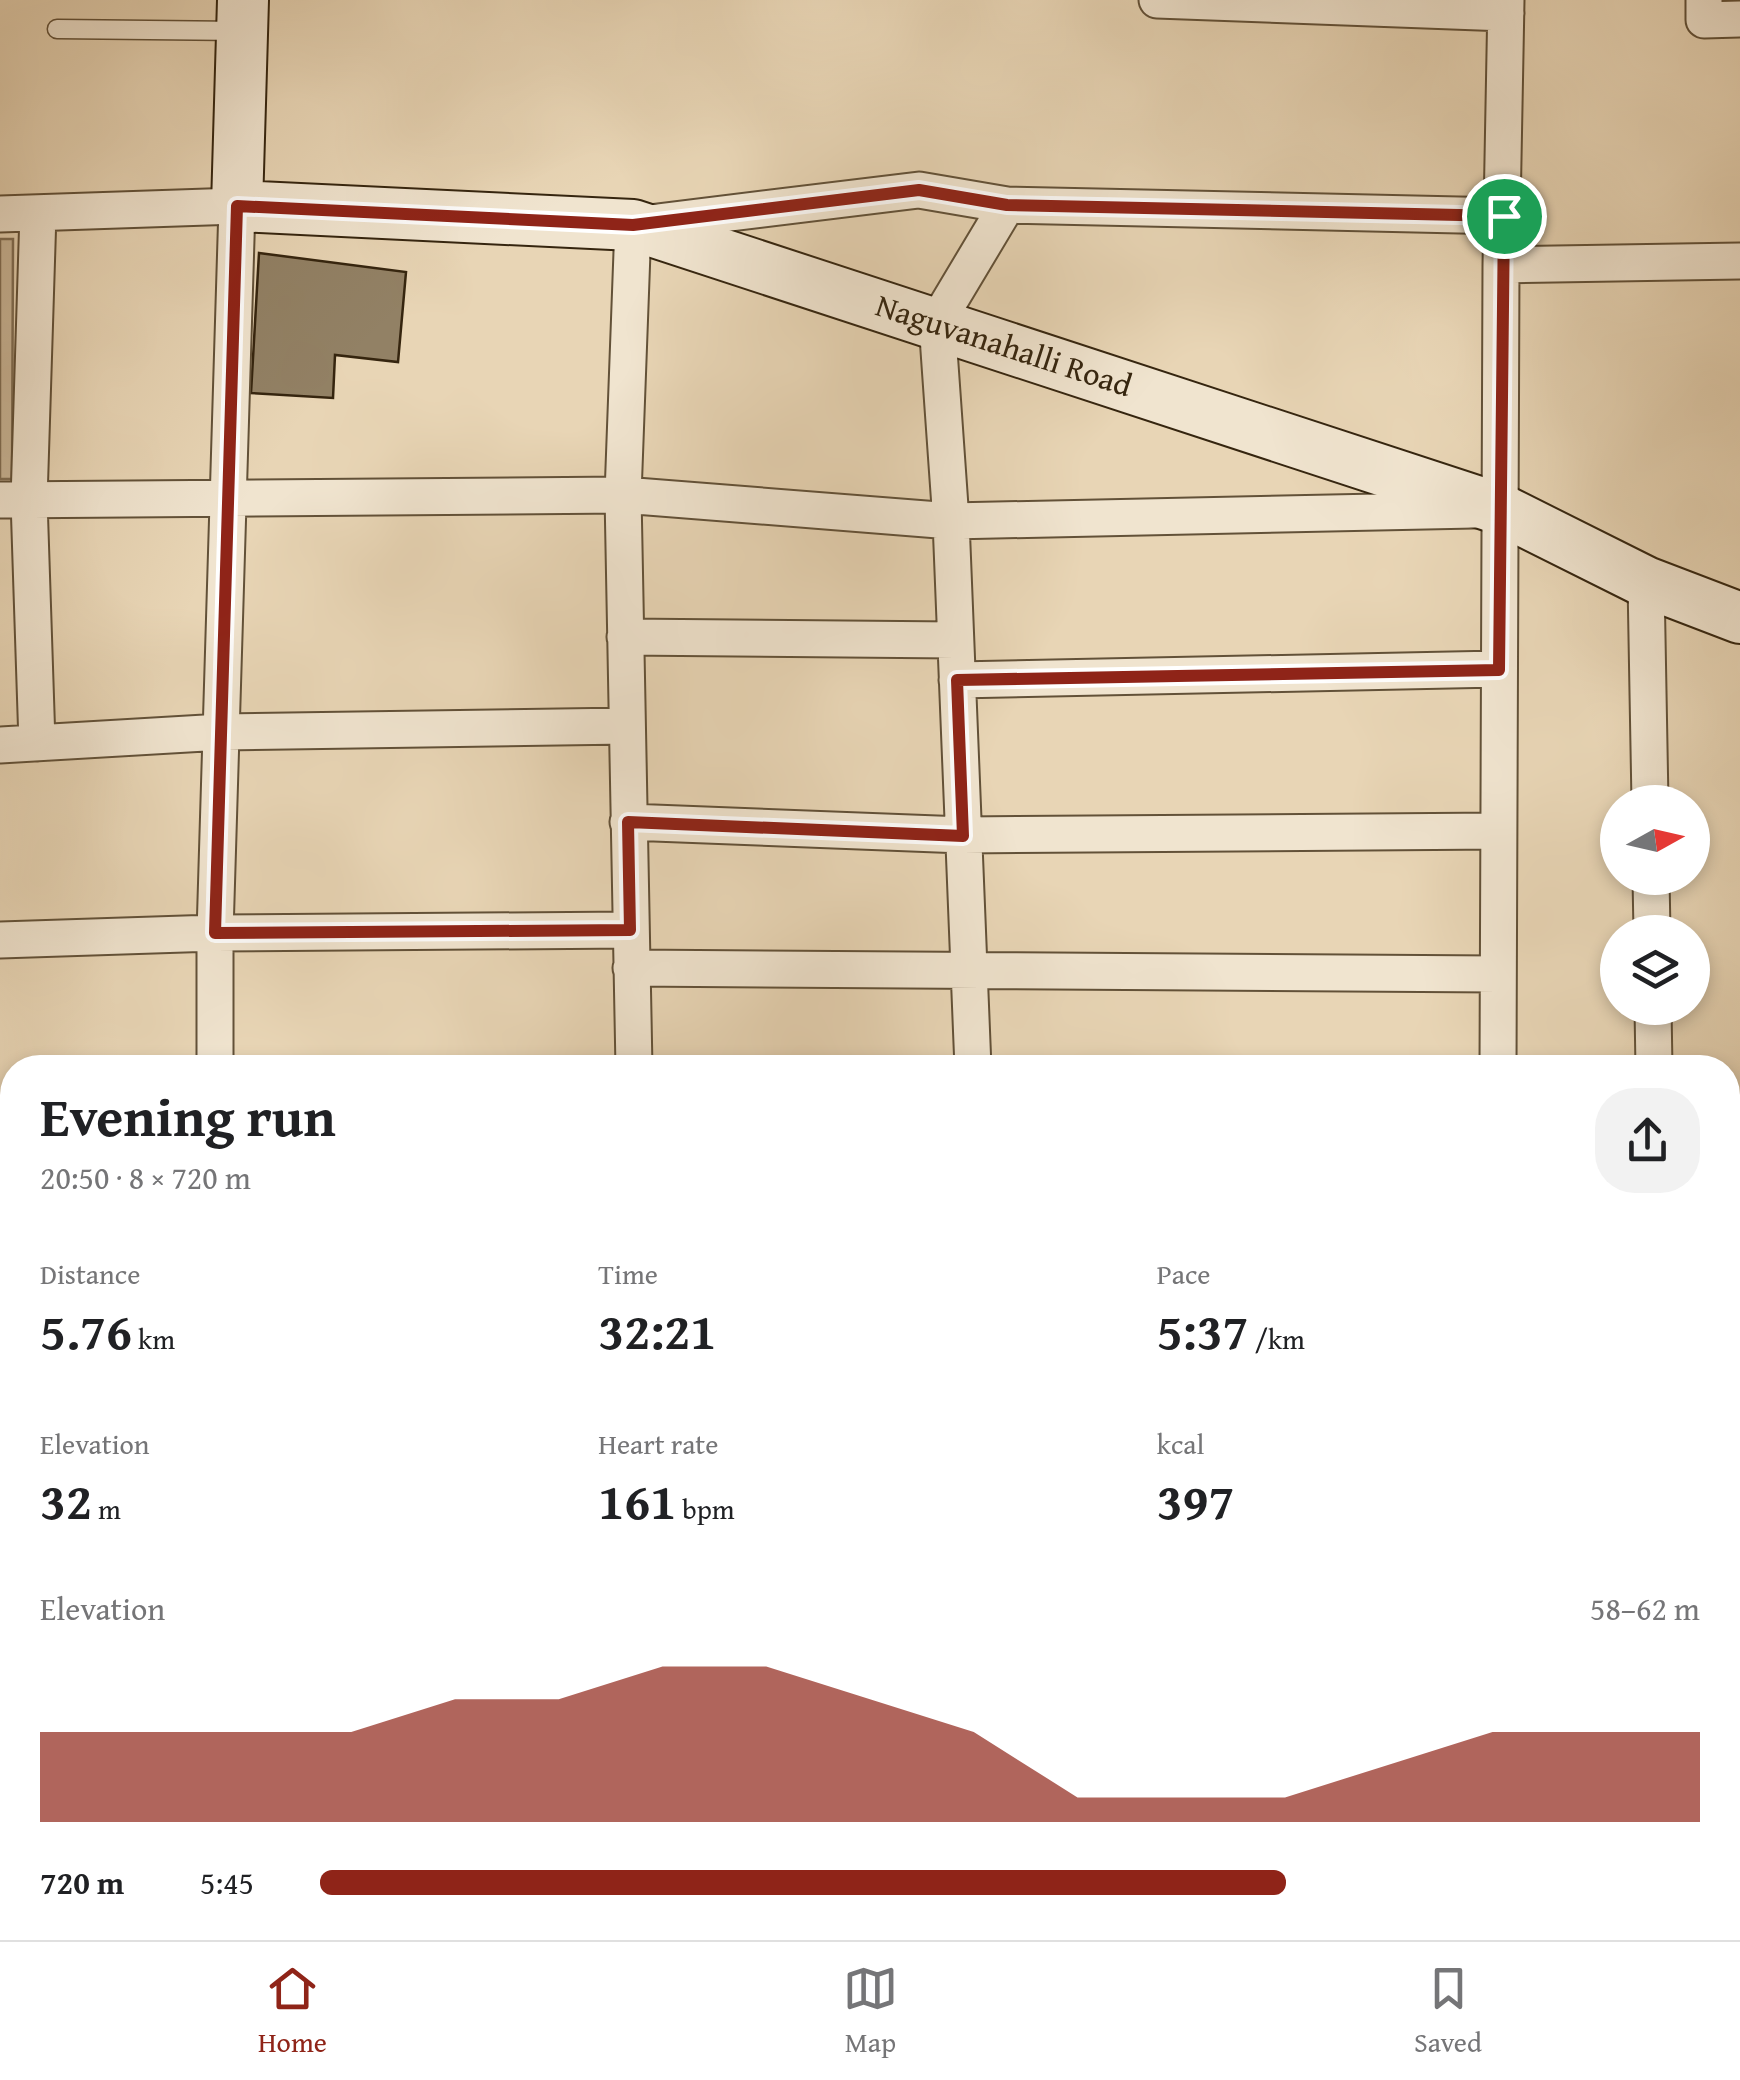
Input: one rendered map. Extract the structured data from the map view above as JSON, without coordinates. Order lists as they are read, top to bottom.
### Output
{
  "streets": {
    "street": ["Naguvanahalli Road"]
  },
  "north": "right",
  "page": {
    "heading": ["Evening run", "20:50 · 8 × 720 m"],
    "stats": [
      ["Distance", "5.76 km"],
      ["Time", "32:21"],
      ["Pace", "5:37 /km"],
      ["Elevation", "32 m"],
      ["Heart rate", "161 bpm"],
      ["kcal", "397"]
    ],
    "chart": ["Elevation", "58–62 m"],
    "list": [
      {
        "name": "720 m",
        "note": "5:45"
      }
    ],
    "tabs": ["Home", "Map", "Saved"]
  }
}
